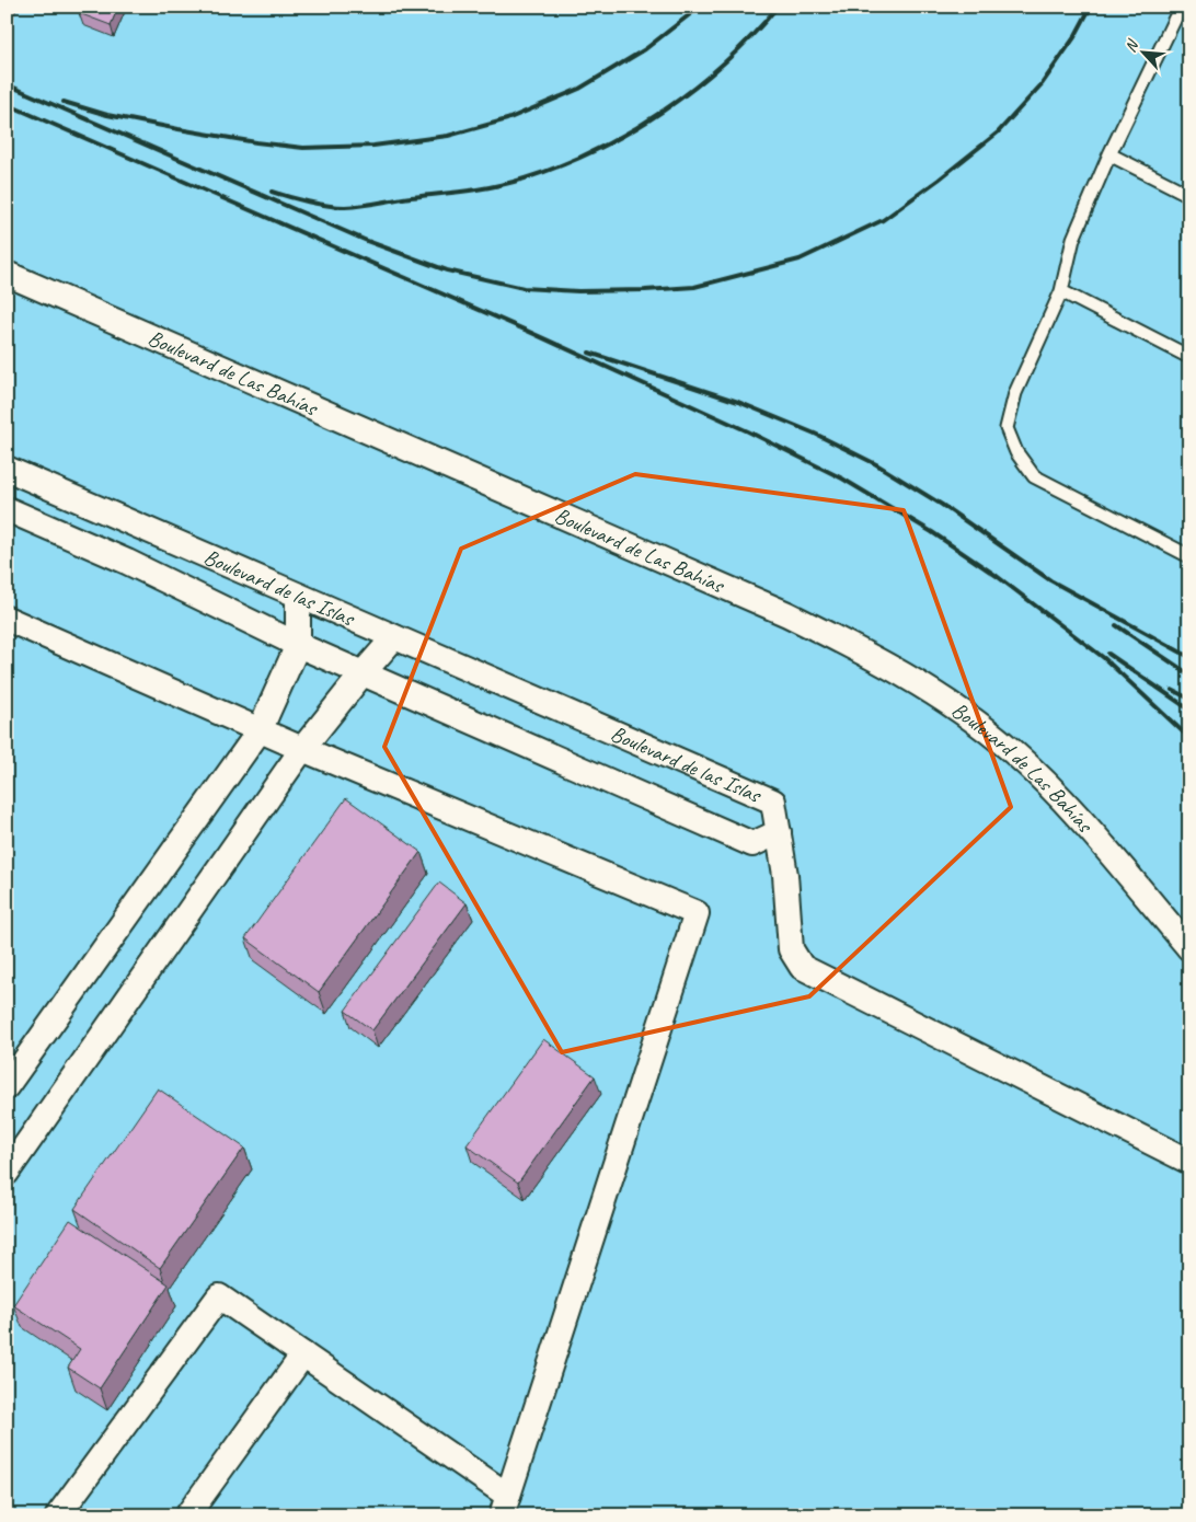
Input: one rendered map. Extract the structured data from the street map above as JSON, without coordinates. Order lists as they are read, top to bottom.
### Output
{
  "streets": {
    "street": ["Boulevard de Las Bahías", "Boulevard de las Islas"]
  },
  "north": "top left"
}
